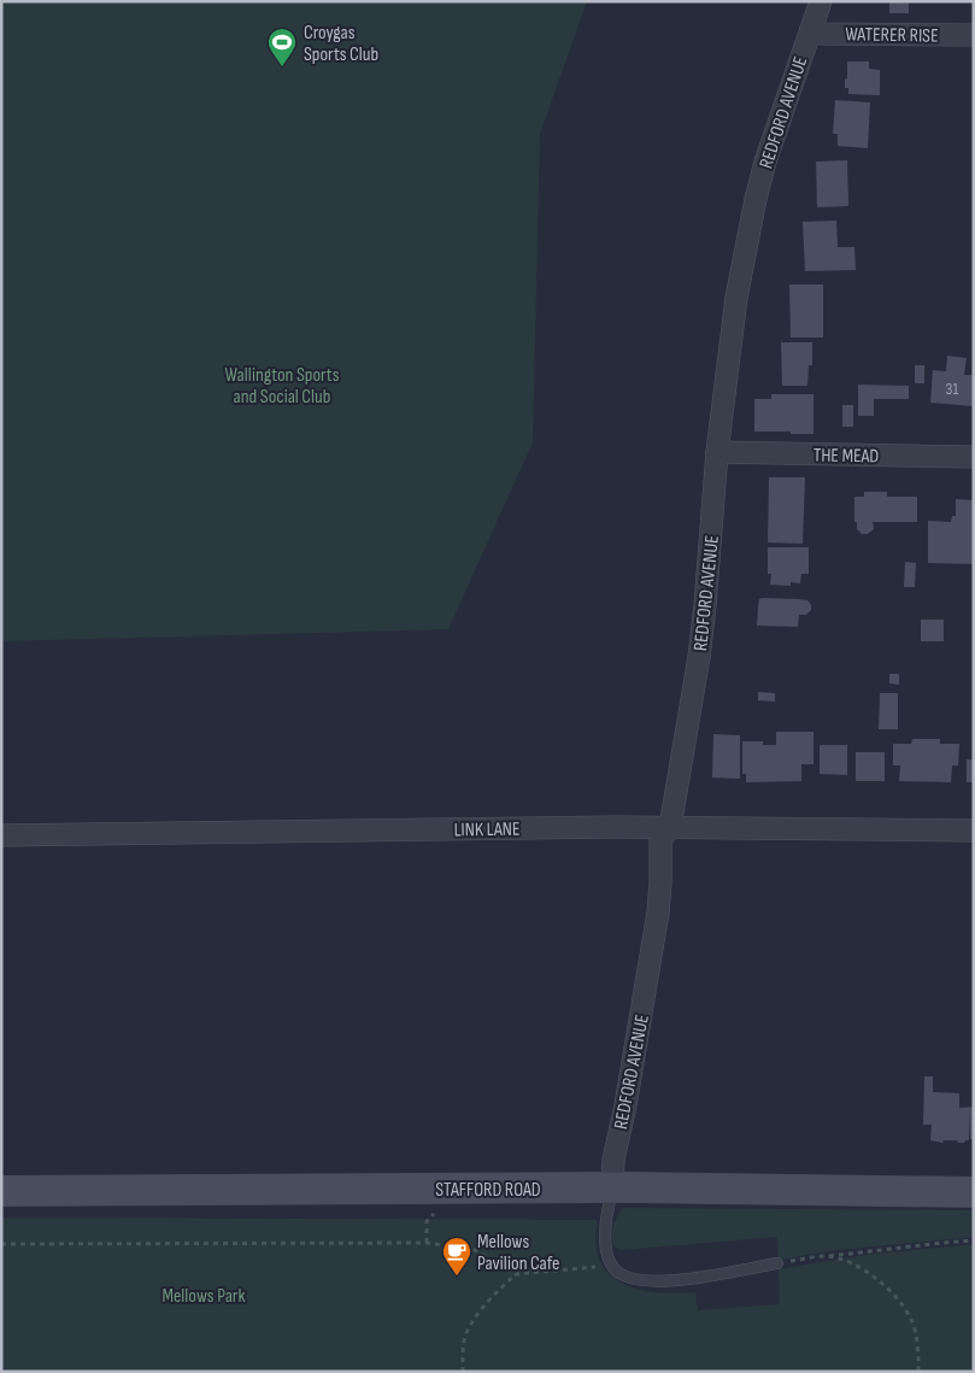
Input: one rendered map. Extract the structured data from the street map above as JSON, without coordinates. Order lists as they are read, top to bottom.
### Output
{
  "streets": {
    "main road": ["STAFFORD ROAD"],
    "street": [
      "WATERER RISE",
      "REDFORD AVENUE",
      "THE MEAD",
      "LINK LANE"
    ]
  },
  "crossings": [
    ["WATERER RISE", "REDFORD AVENUE"],
    ["REDFORD AVENUE", "THE MEAD"],
    ["REDFORD AVENUE", "LINK LANE"],
    ["REDFORD AVENUE", "STAFFORD ROAD"]
  ],
  "parks": ["Wallington Sports and Social Club", "Mellows Park"],
  "places": {
    "sports": ["Croygas Sports Club"],
    "cafe": ["Mellows Pavilion Cafe"]
  },
  "house_numbers": ["31"]
}
